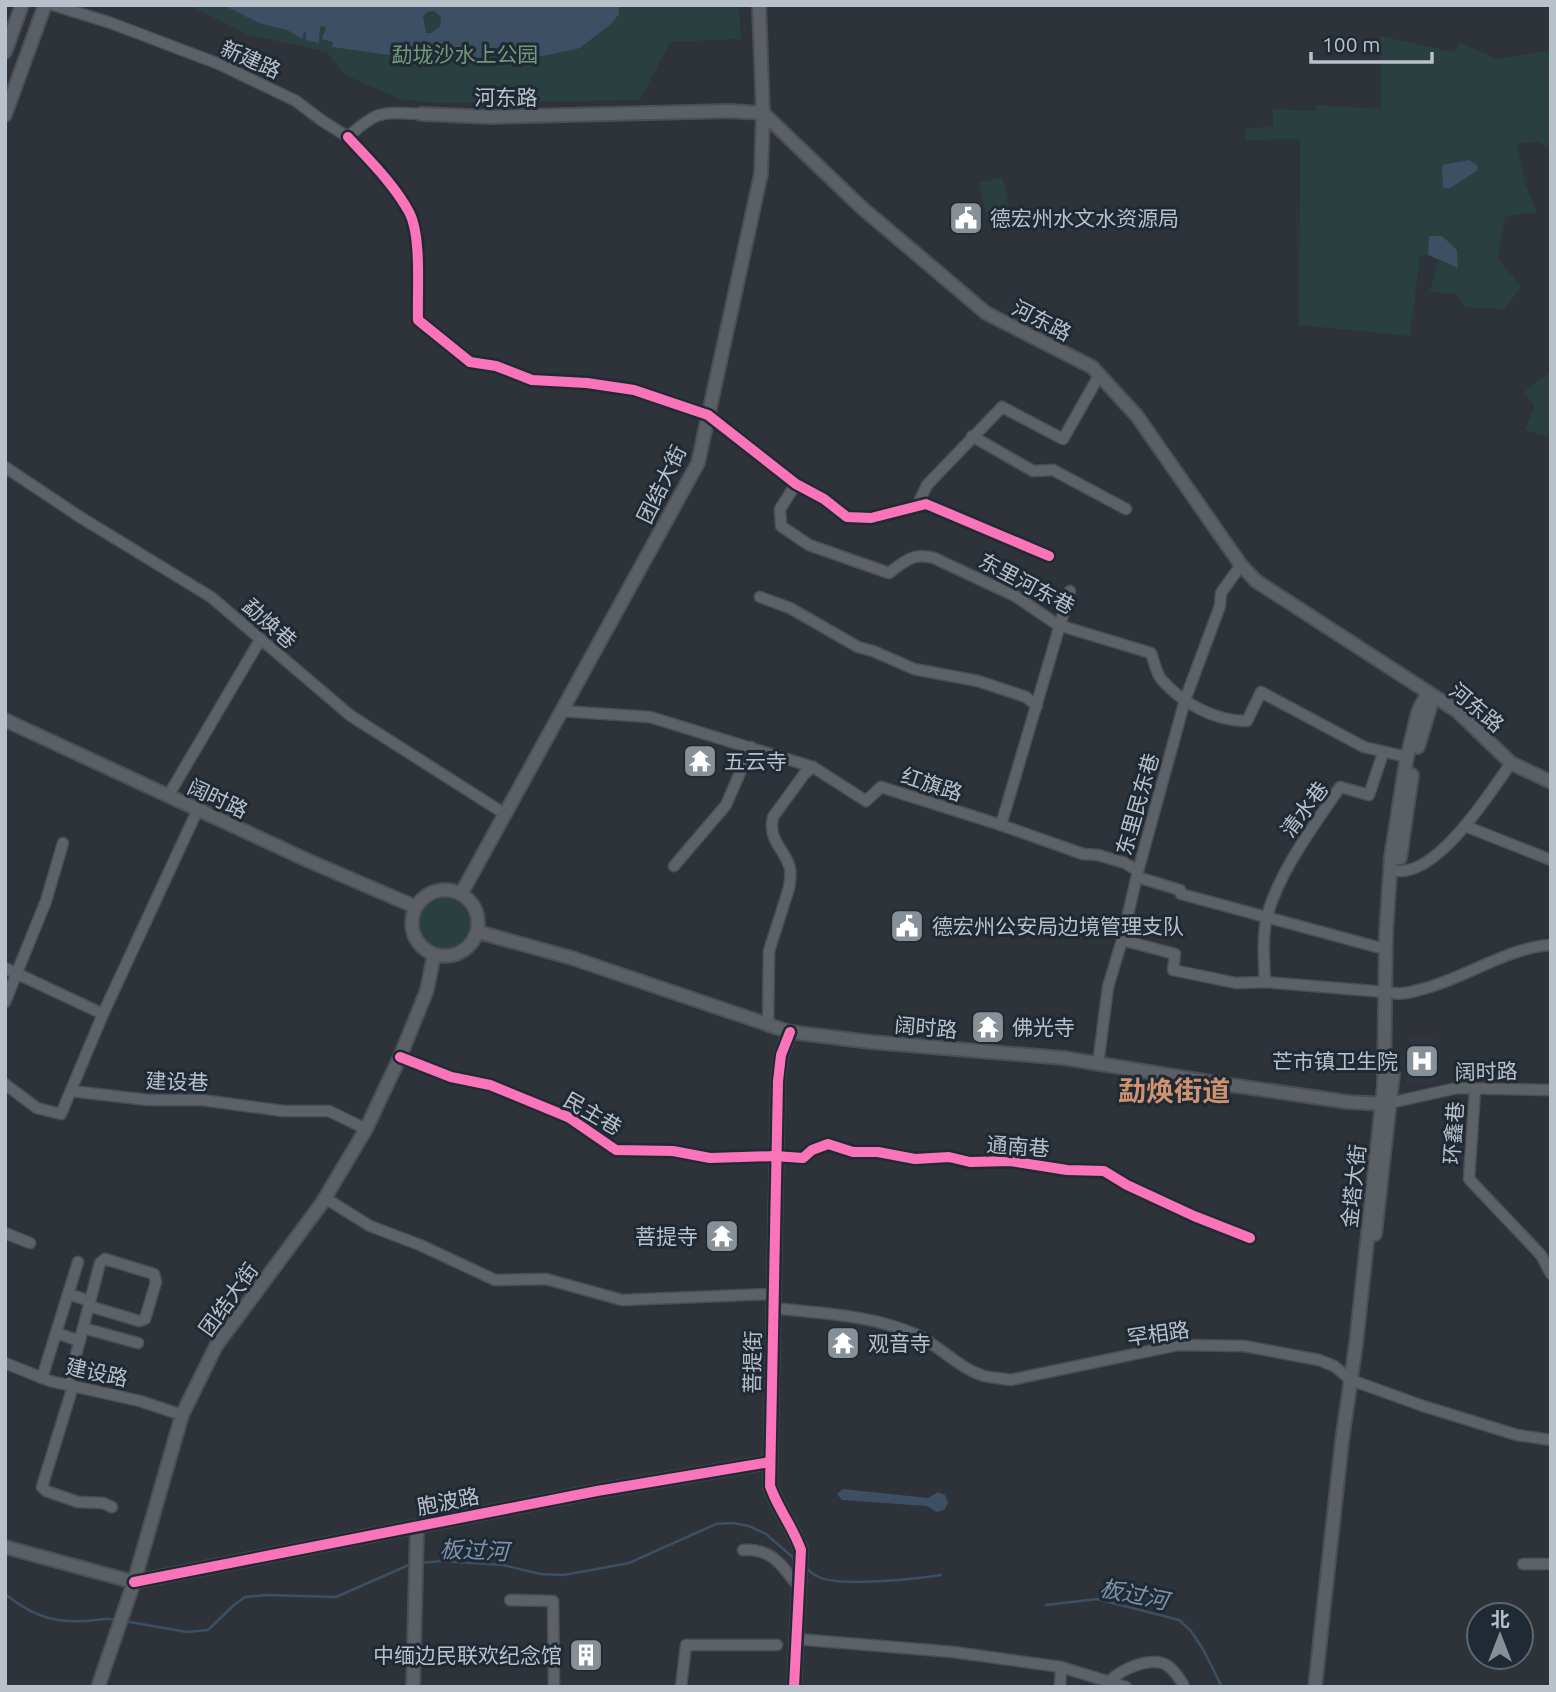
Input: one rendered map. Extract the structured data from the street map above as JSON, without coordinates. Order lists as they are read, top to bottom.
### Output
{
  "streets": {
    "main road": [
      "河东路",
      "团结大街",
      "阔时路",
      "金塔大街",
      "菩提街",
      "胞波路"
    ],
    "street": [
      "新建路",
      "东里河东巷",
      "勐焕巷",
      "红旗路",
      "东里民东巷",
      "清水巷",
      "建设巷",
      "民主巷",
      "环鑫巷",
      "通南巷",
      "罕相路",
      "建设路"
    ]
  },
  "crossings": [
    ["新建路", "团结大街"],
    ["河东路", "团结大街"],
    ["河东路", "东里民东巷"],
    ["河东路", "金塔大街"],
    ["团结大街", "勐焕巷"],
    ["团结大街", "红旗路"],
    ["团结大街", "阔时路"],
    ["团结大街", "建设巷"],
    ["团结大街", "民主巷"],
    ["团结大街", "建设路"],
    ["团结大街", "胞波路"],
    ["东里河东巷", "东里民东巷"],
    ["东里河东巷", "清水巷"],
    ["东里河东巷", "金塔大街"],
    ["红旗路", "东里民东巷"],
    ["阔时路", "东里民东巷"],
    ["阔时路", "环鑫巷"],
    ["阔时路", "金塔大街"],
    ["阔时路", "菩提街"],
    ["民主巷", "通南巷"],
    ["民主巷", "菩提街"],
    ["通南巷", "菩提街"],
    ["金塔大街", "罕相路"],
    ["罕相路", "菩提街"],
    ["菩提街", "胞波路"]
  ],
  "districts": ["勐焕街道"],
  "water": ["板过河"],
  "parks": ["勐垅沙水上公园"],
  "places": {
    "public building": ["德宏州水文水资源局", "德宏州公安局边境管理支队"],
    "temple": [
      "五云寺",
      "佛光寺",
      "菩提寺",
      "观音寺"
    ],
    "hospital": ["芒市镇卫生院"],
    "building": ["中缅边民联欢纪念馆"]
  },
  "scale_bar": "100 m",
  "north": "top"
}
